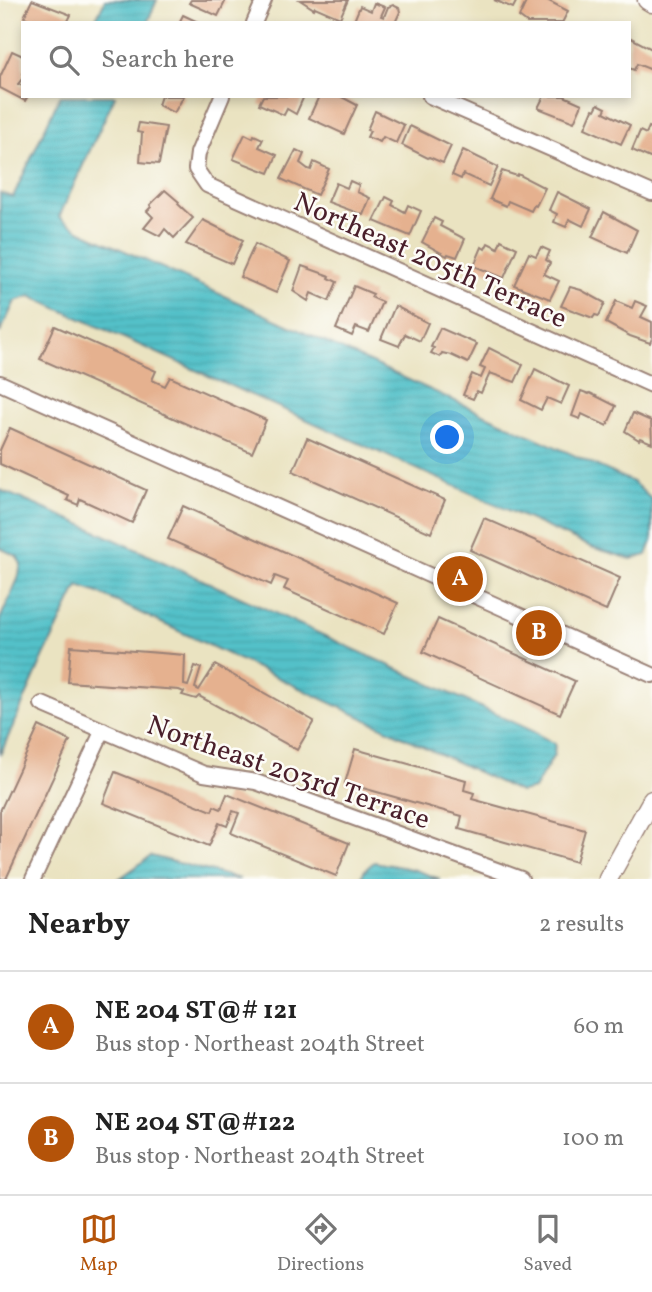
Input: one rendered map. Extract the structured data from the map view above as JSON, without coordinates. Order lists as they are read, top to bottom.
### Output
{
  "streets": {
    "street": ["Northeast 205th Terrace", "Northeast 203rd Terrace"]
  },
  "page": {
    "search": "Search here",
    "pins": ["A", "B"],
    "heading": ["Nearby", "2 results"],
    "list": [
      {
        "mark": "A",
        "name": "NE 204 ST@# 121",
        "note": "Bus stop · Northeast 204th Street",
        "value": "60 m"
      },
      {
        "mark": "B",
        "name": "NE 204 ST@#122",
        "note": "Bus stop · Northeast 204th Street",
        "value": "100 m"
      }
    ],
    "nav": ["Map", "Directions", "Saved"]
  }
}
